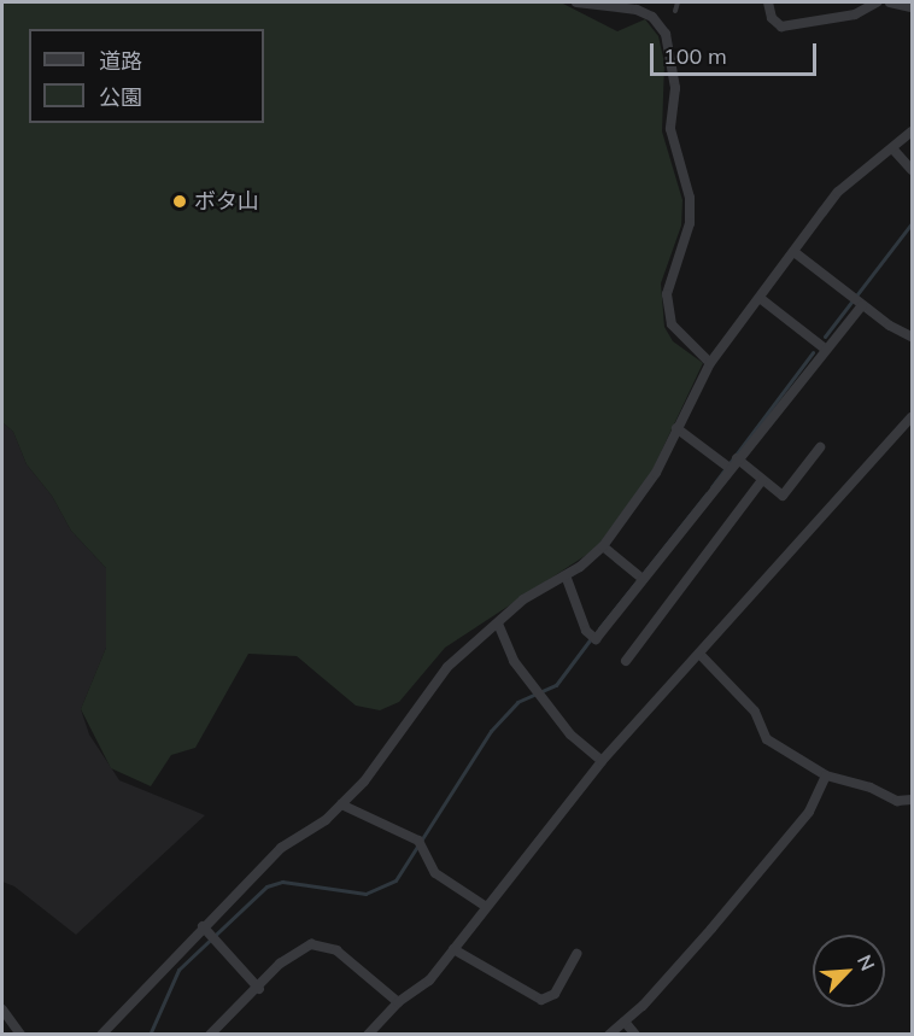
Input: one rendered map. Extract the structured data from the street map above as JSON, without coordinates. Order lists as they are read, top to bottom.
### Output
{
  "places": ["ボタ山"],
  "legend": ["道路", "公園"],
  "scale_bar": "100 m",
  "north": "top right"
}
